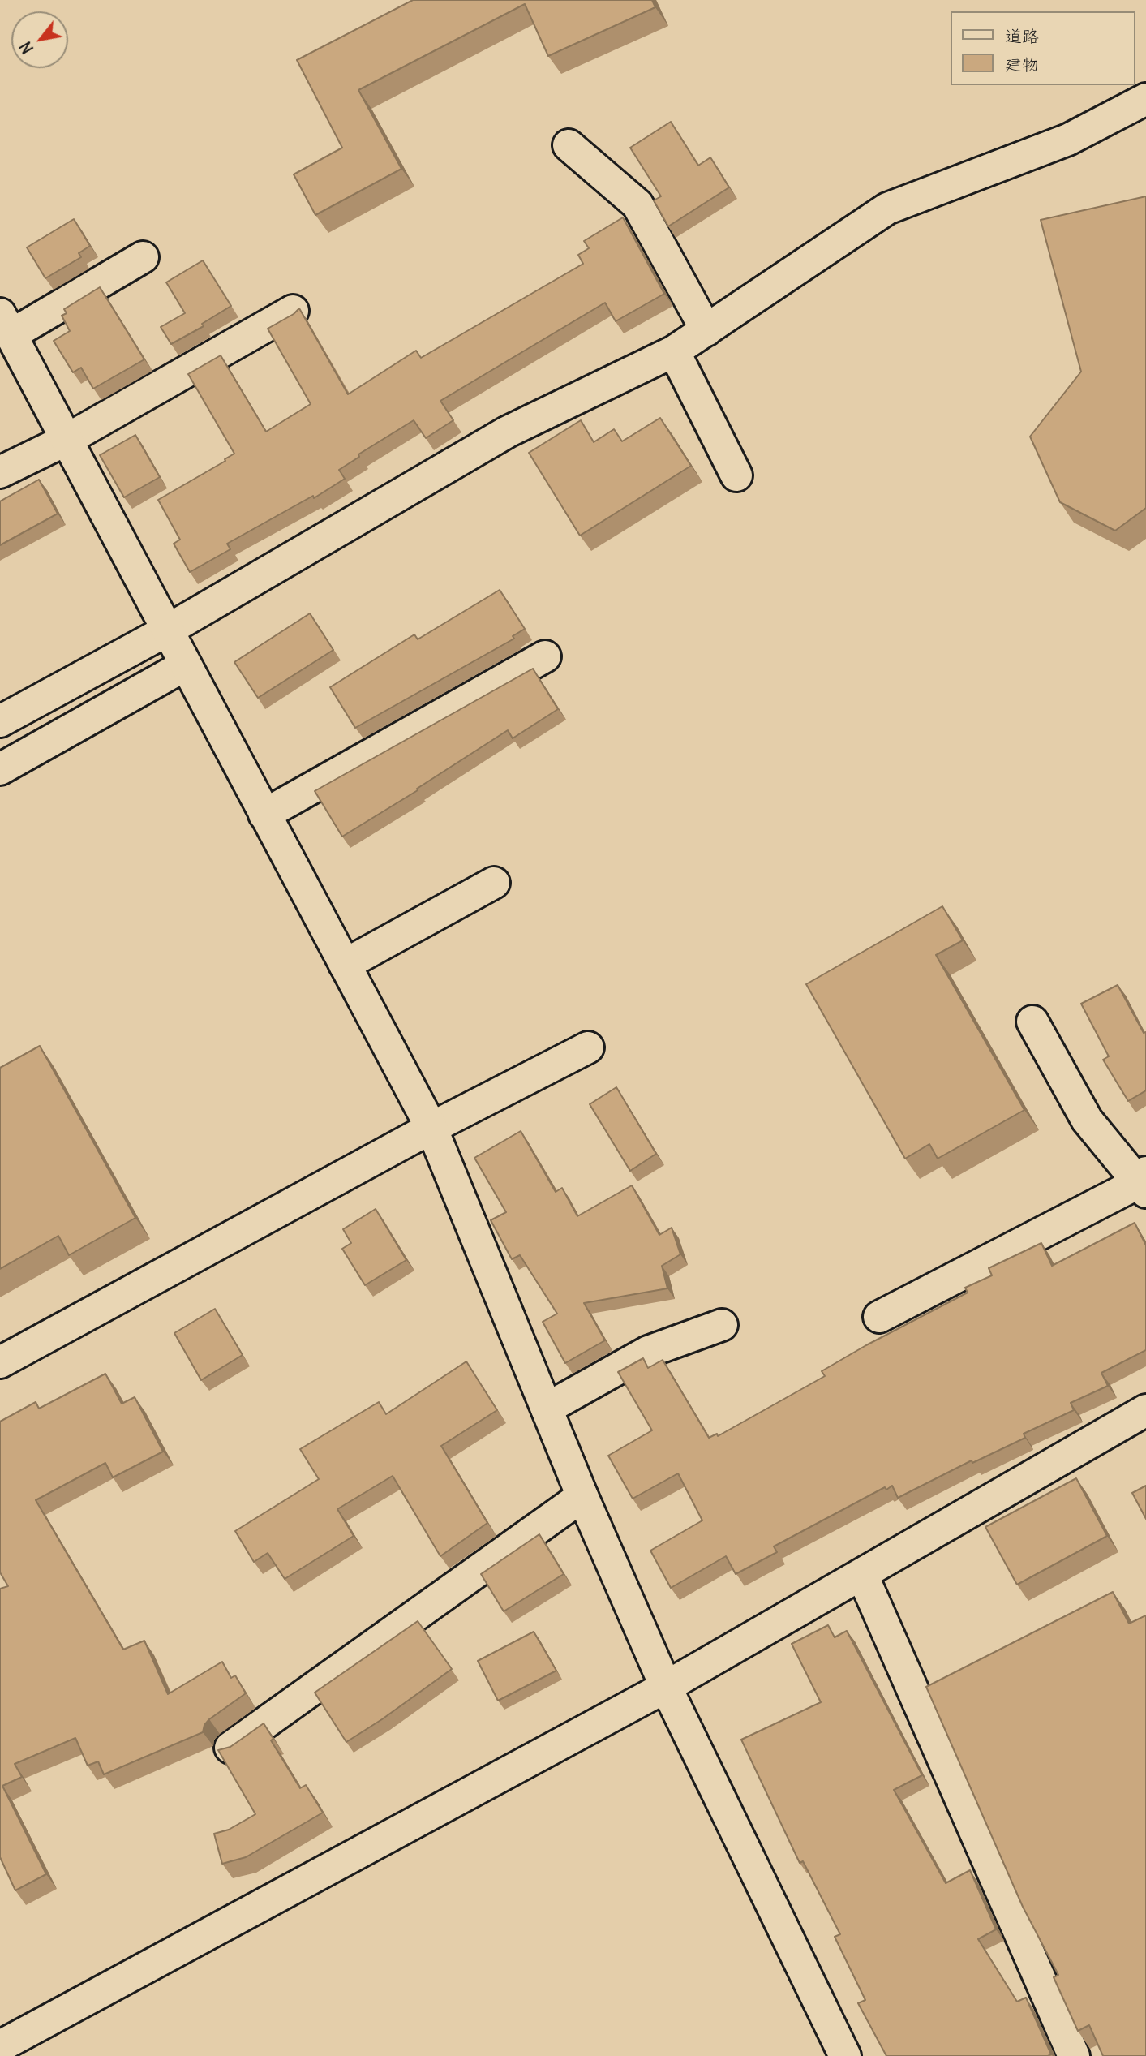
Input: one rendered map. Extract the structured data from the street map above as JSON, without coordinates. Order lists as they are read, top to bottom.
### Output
{
  "legend": ["道路", "建物"],
  "north": "bottom left"
}
